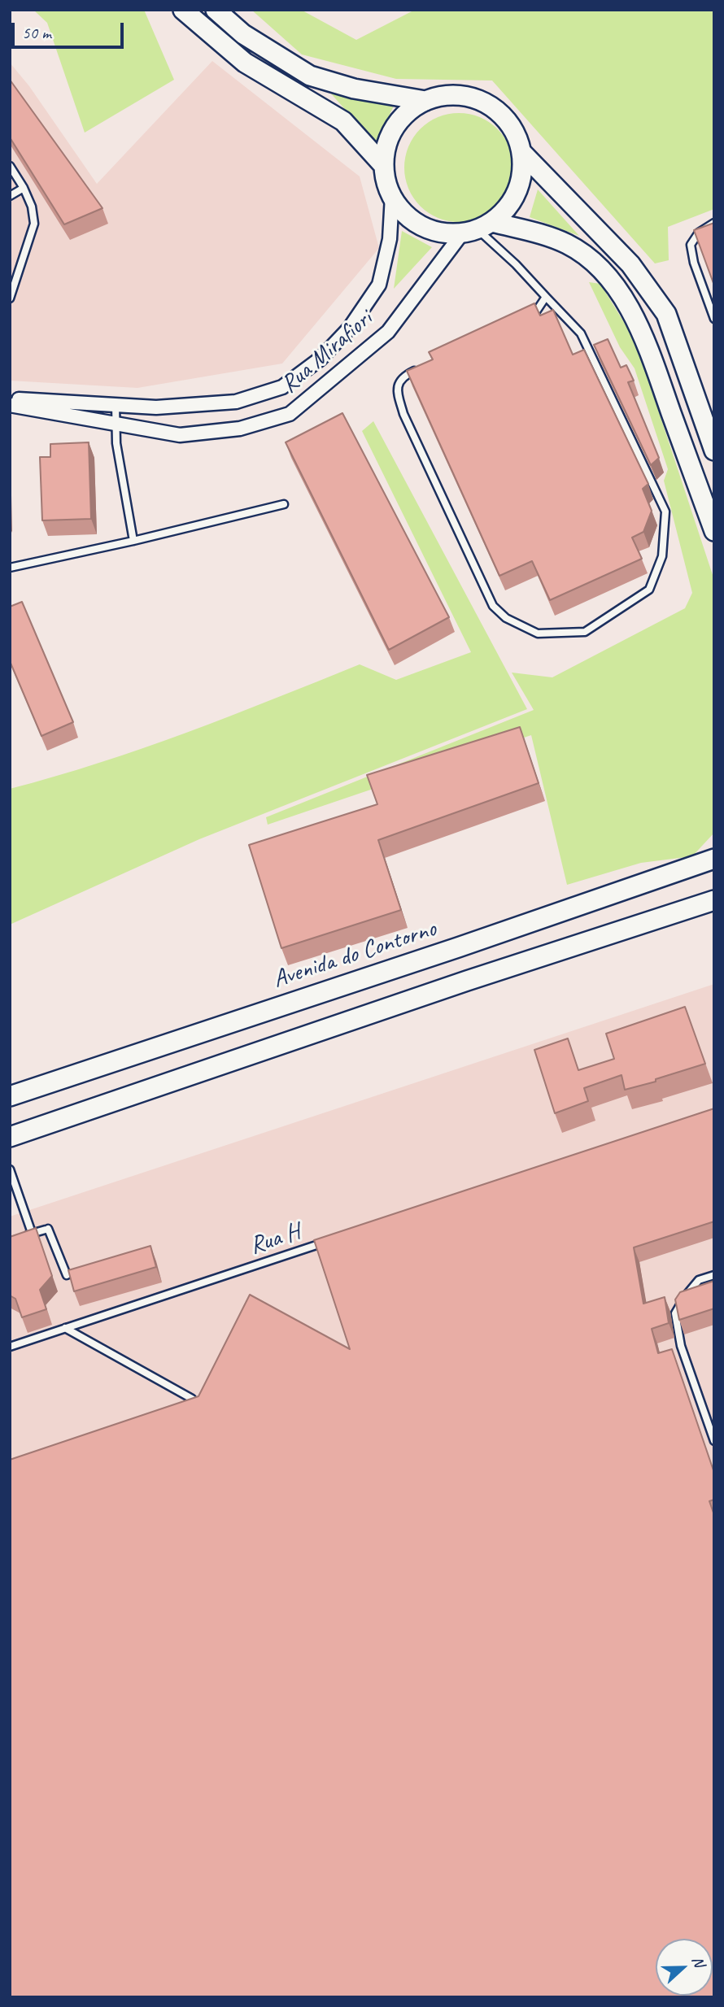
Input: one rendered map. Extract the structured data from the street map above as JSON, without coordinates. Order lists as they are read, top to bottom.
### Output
{
  "streets": {
    "main road": ["Avenida do Contorno"],
    "street": ["Rua Mirafiori"],
    "lane": ["Rua H"]
  },
  "scale_bar": "50 m",
  "north": "right"
}
